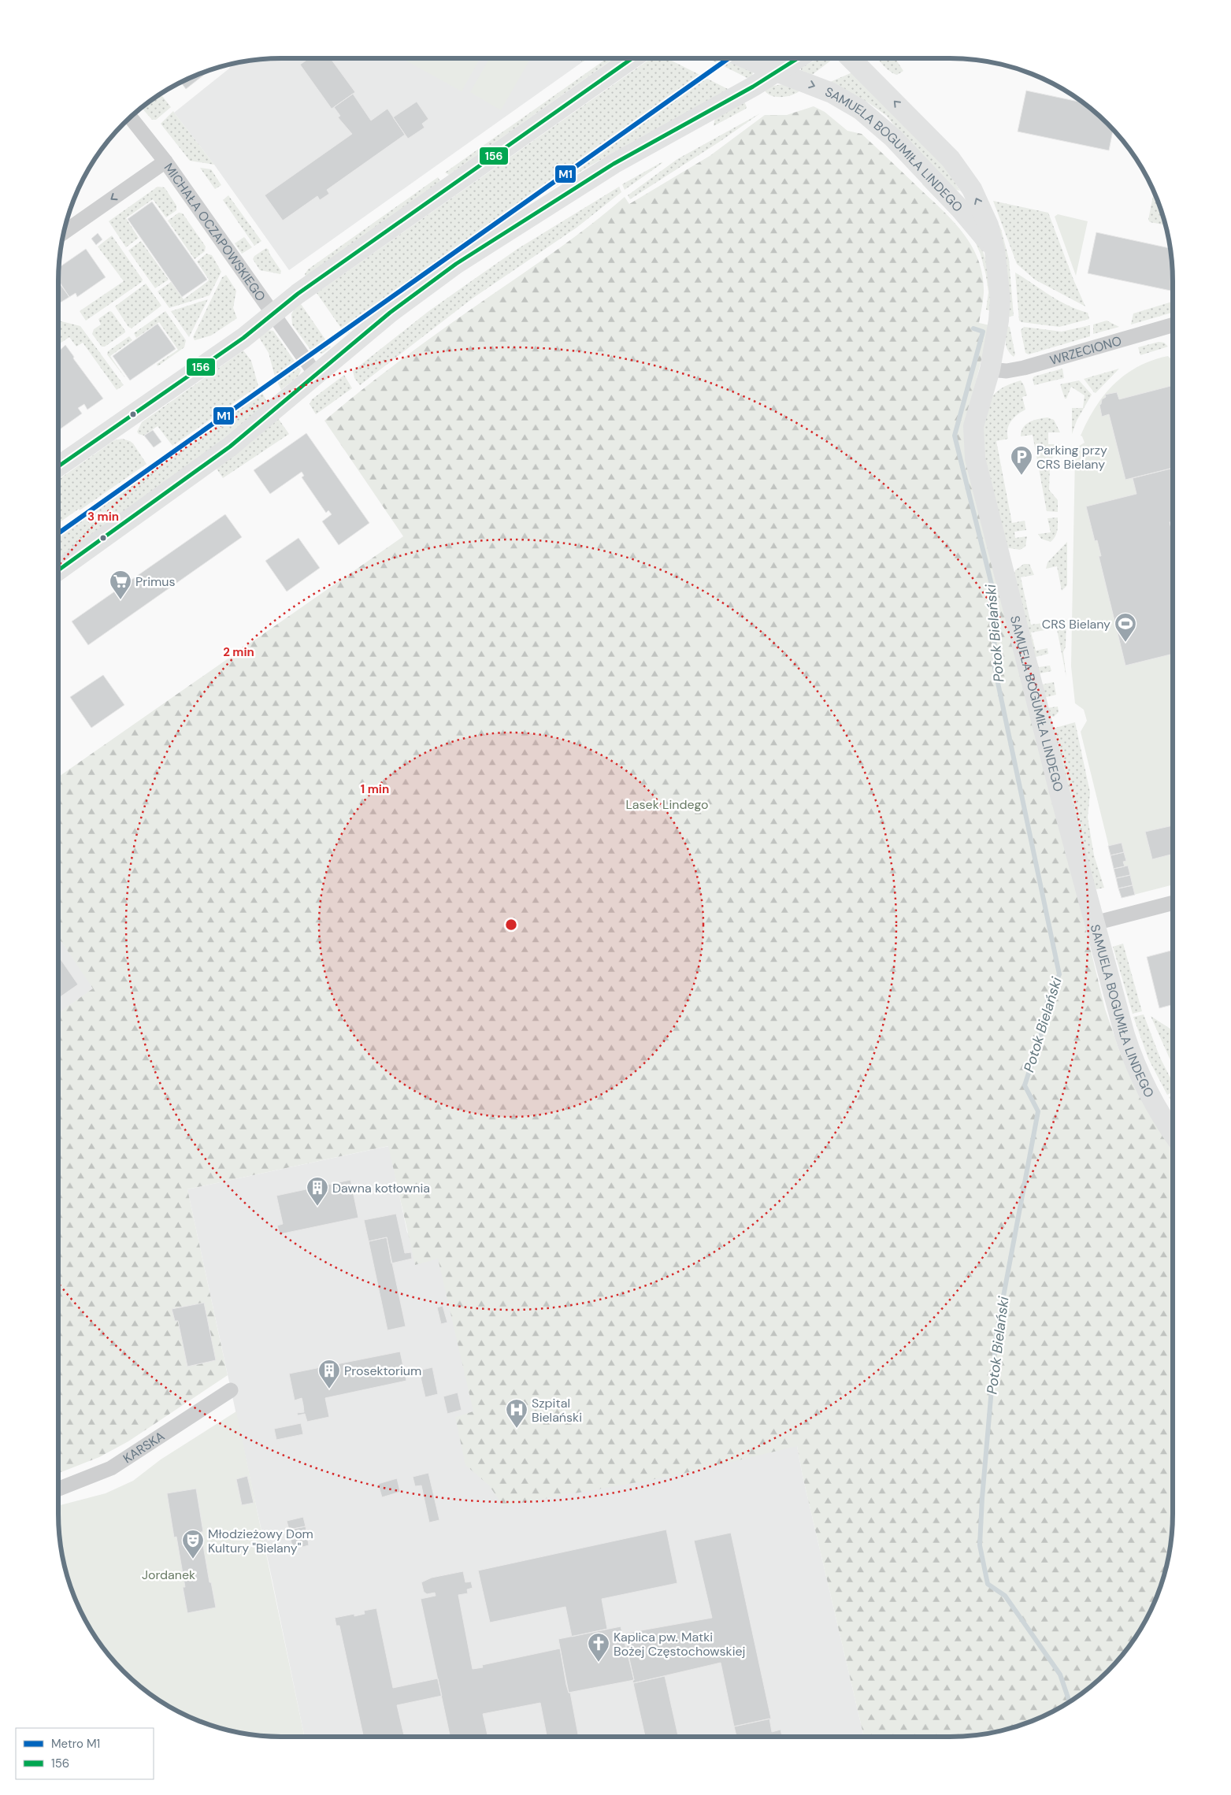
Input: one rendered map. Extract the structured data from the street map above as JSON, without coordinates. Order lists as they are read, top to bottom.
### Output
{
  "streets": {
    "street": [
      "SAMUELA BOGUMIŁA LINDEGO",
      "MICHAŁA OCZAPOWSKIEGO",
      "WRZECIONO",
      "KARSKA"
    ]
  },
  "crossings": [
    ["SAMUELA BOGUMIŁA LINDEGO", "WRZECIONO"]
  ],
  "water": ["Potok Bielański"],
  "parks": ["Lasek Lindego", "Jordanek"],
  "places": {
    "parking": ["Parking przy CRS Bielany"],
    "supermarket": ["Primus"],
    "sports": ["CRS Bielany"],
    "building": ["Dawna kotłownia", "Prosektorium"],
    "hospital": ["Szpital Bielański"],
    "theatre": ["Młodzieżowy Dom Kultury \"Bielany\""],
    "church": ["Kaplica pw. Matki Bożej Częstochowskiej"]
  },
  "lines": ["metro line M1", "transit line 156"],
  "legend": ["Metro M1", "156"],
  "rings": ["3 min", "2 min", "1 min"]
}
